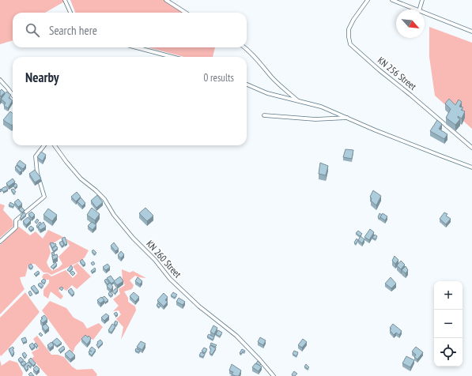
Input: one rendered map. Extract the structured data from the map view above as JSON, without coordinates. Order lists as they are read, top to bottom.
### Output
{
  "streets": {
    "street": ["KN 256 Street", "KN 260 Street"]
  },
  "north": "bottom right",
  "page": {
    "search": "Search here",
    "heading": ["Nearby", "0 results"],
    "map_buttons": ["+", "−"]
  }
}
